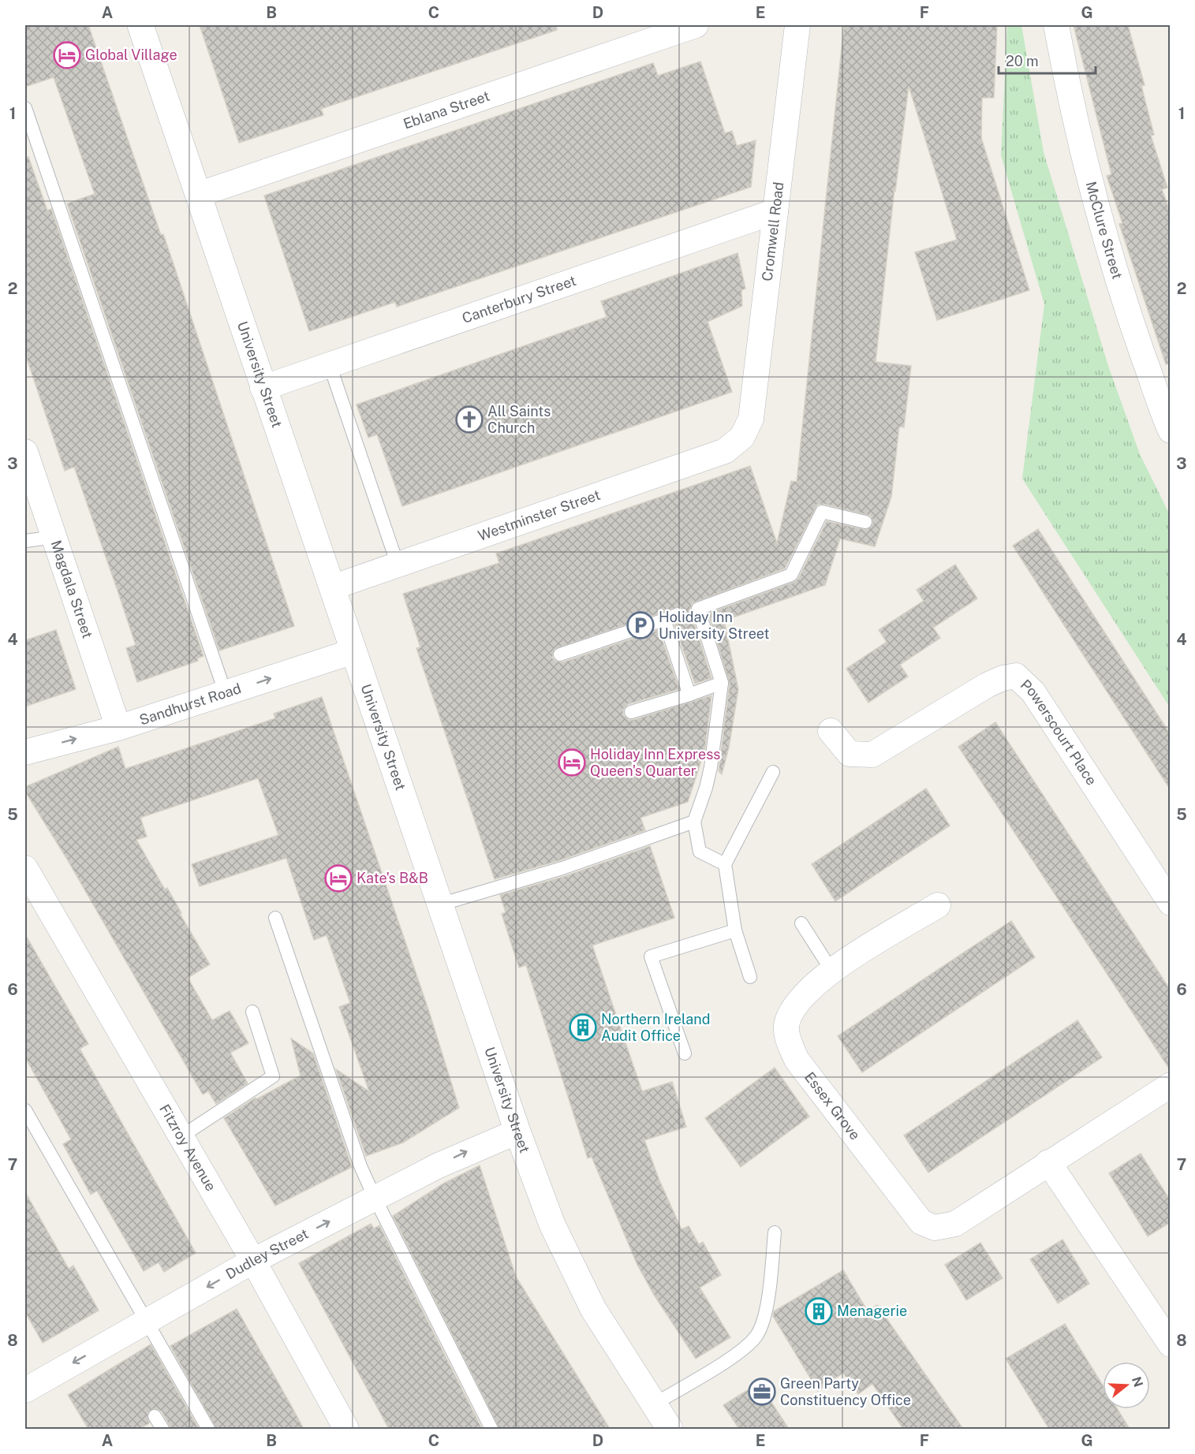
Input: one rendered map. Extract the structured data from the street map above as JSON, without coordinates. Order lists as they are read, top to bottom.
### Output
{
  "streets": {
    "street": [
      "Eblana Street",
      "McClure Street",
      "Cromwell Road",
      "Canterbury Street",
      "University Street",
      "Westminster Street",
      "Magdala Street",
      "Sandhurst Road",
      "Powerscourt Place",
      "Essex Grove",
      "Fitzroy Avenue",
      "Dudley Street"
    ]
  },
  "crossings": [
    ["Eblana Street", "University Street"],
    ["Cromwell Road", "Canterbury Street"],
    ["Cromwell Road", "Westminster Street"],
    ["Canterbury Street", "University Street"],
    ["University Street", "Westminster Street"],
    ["University Street", "Sandhurst Road"],
    ["University Street", "Dudley Street"],
    ["Magdala Street", "Sandhurst Road"],
    ["Fitzroy Avenue", "Dudley Street"]
  ],
  "one_way": ["Sandhurst Road"],
  "places": {
    "hotel": ["Global Village", "Holiday Inn Express Queen's Quarter", "Kate's B&B"],
    "church": ["All Saints Church"],
    "parking": ["Holiday Inn University Street"],
    "building": ["Northern Ireland Audit Office", "Menagerie"],
    "office": ["Green Party Constituency Office"]
  },
  "scale_bar": "20 m",
  "north": "right",
  "grid": {
    "columns": [
      "A",
      "B",
      "C",
      "D",
      "E",
      "F",
      "G"
    ],
    "rows": [
      "1",
      "2",
      "3",
      "4",
      "5",
      "6",
      "7",
      "8"
    ]
  }
}
